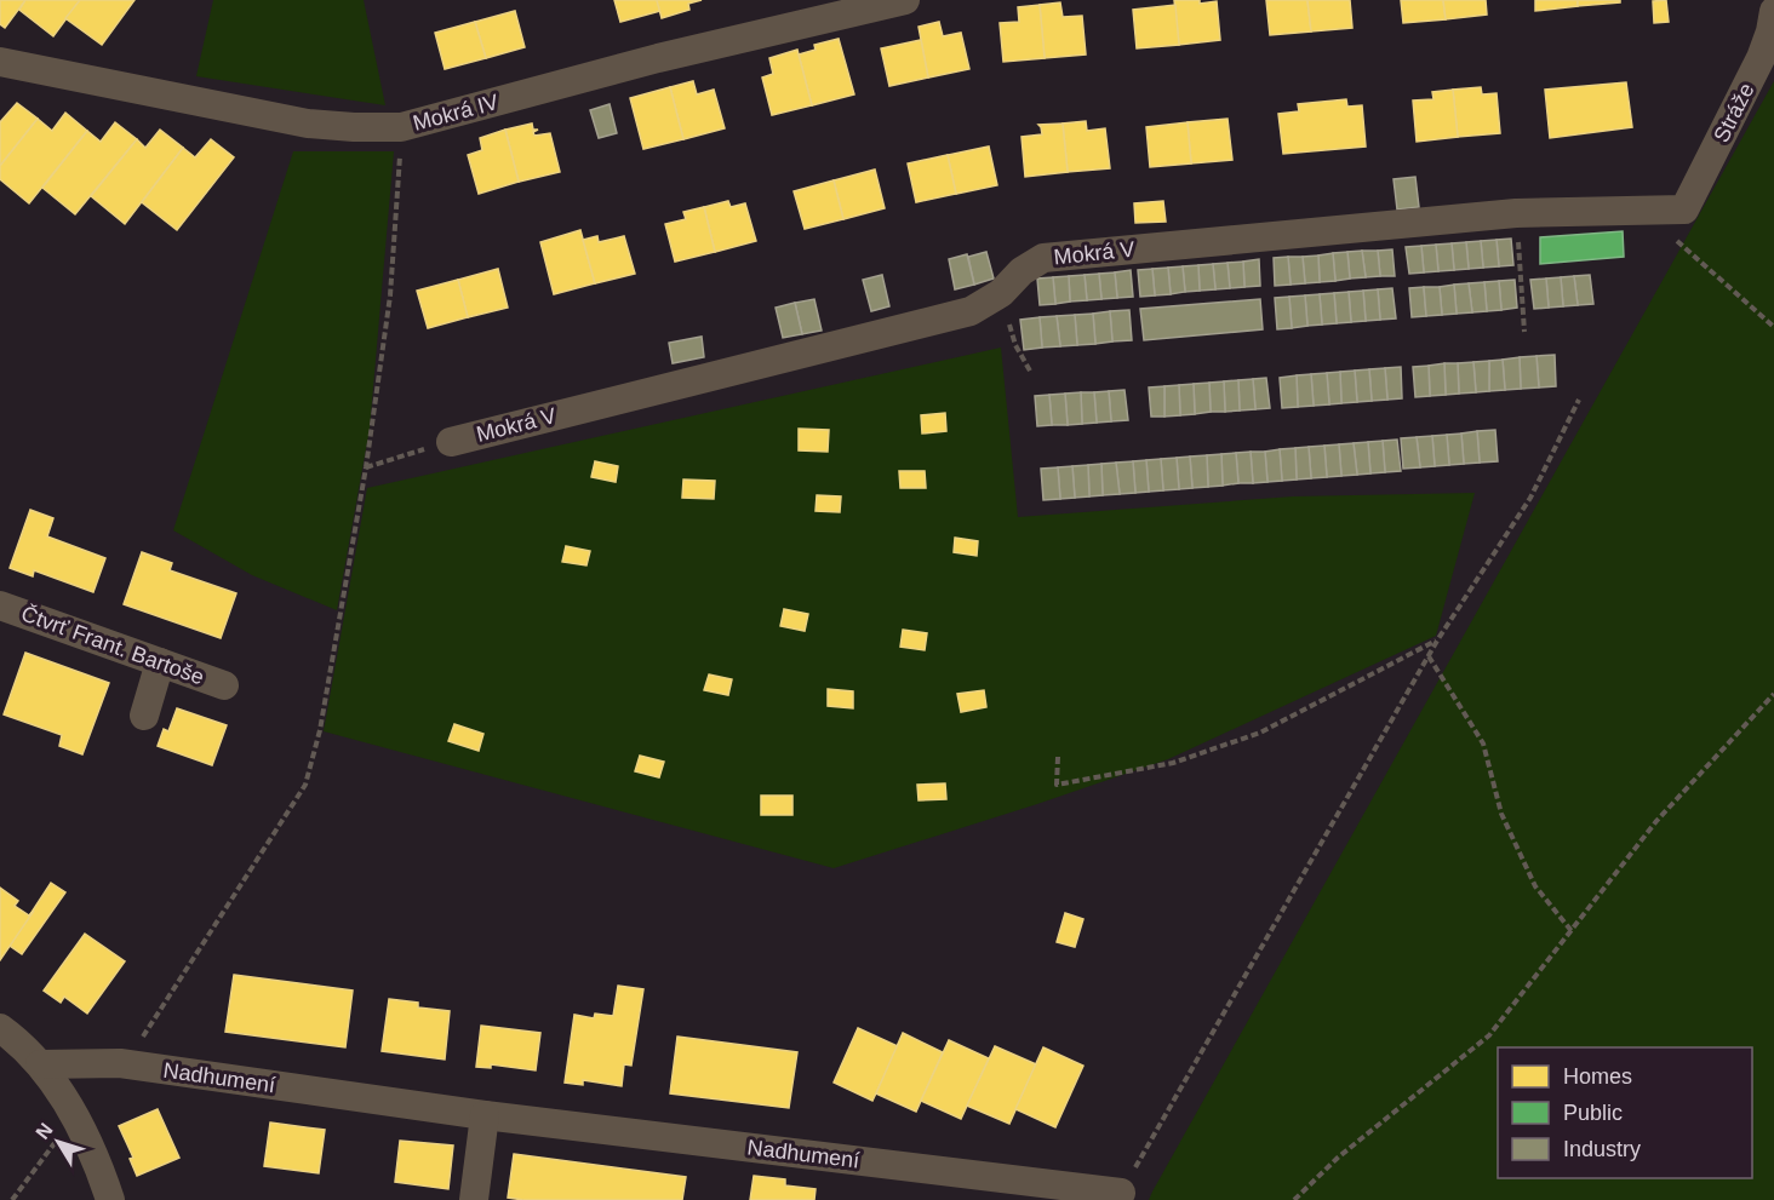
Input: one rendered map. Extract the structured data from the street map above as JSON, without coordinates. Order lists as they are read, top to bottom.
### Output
{
  "streets": {
    "street": [
      "Mokrá IV",
      "Stráže",
      "Mokrá V",
      "Čtvrť Frant. Bartoše",
      "Nadhumení"
    ]
  },
  "crossings": [
    ["Stráže", "Mokrá V"]
  ],
  "legend": ["Homes", "Public", "Industry"],
  "north": "top left"
}
